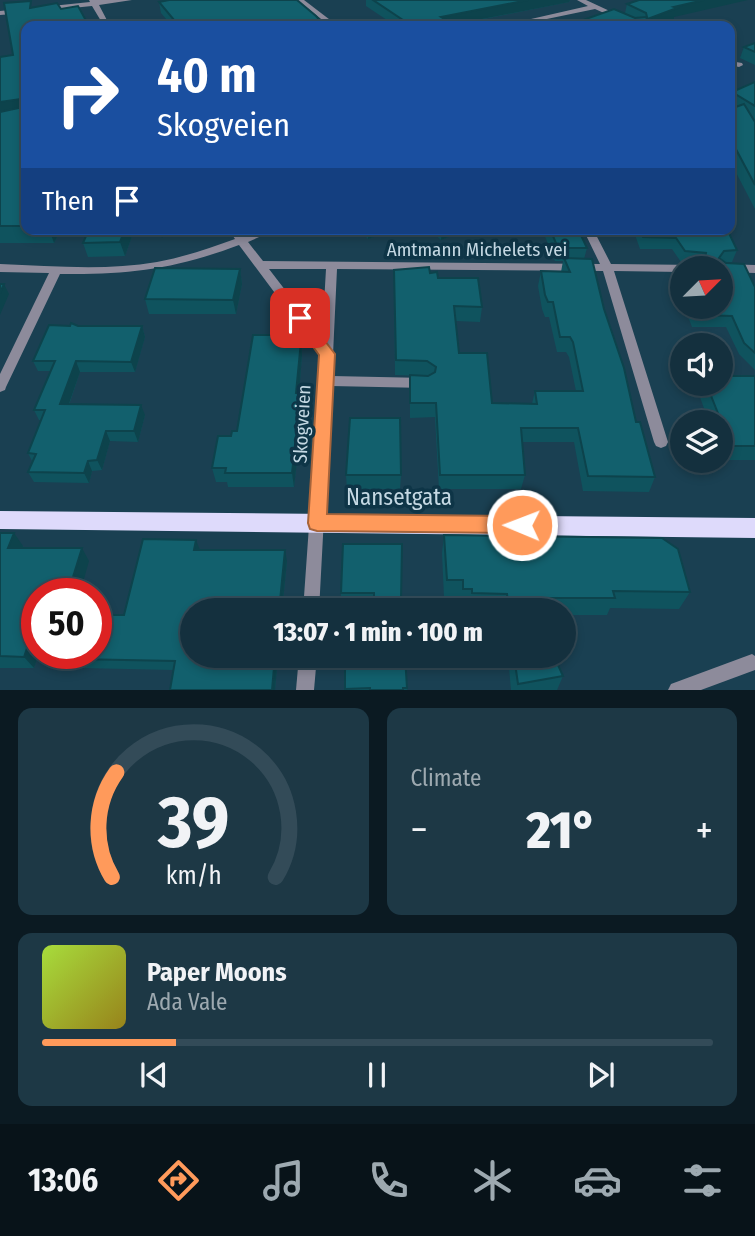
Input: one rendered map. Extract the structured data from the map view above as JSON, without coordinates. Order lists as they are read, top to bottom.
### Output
{
  "streets": {
    "main road": ["Nansetgata"],
    "street": ["Amtmann Michelets vei", "Skogveien"]
  },
  "crossings": [
    ["Amtmann Michelets vei", "Skogveien"],
    ["Skogveien", "Nansetgata"]
  ],
  "north": "top right",
  "page": {
    "turn": ["40 m", "Skogveien"],
    "then": "Then",
    "limit": "50",
    "trip": "13:07 · 1 min · 100 m",
    "tile": "Climate",
    "heat": ["−", "21°", "+"],
    "song": ["Paper Moons", "Ada Vale"],
    "tabs": "13:06",
    "gauge": ["39", "km/h"]
  }
}
